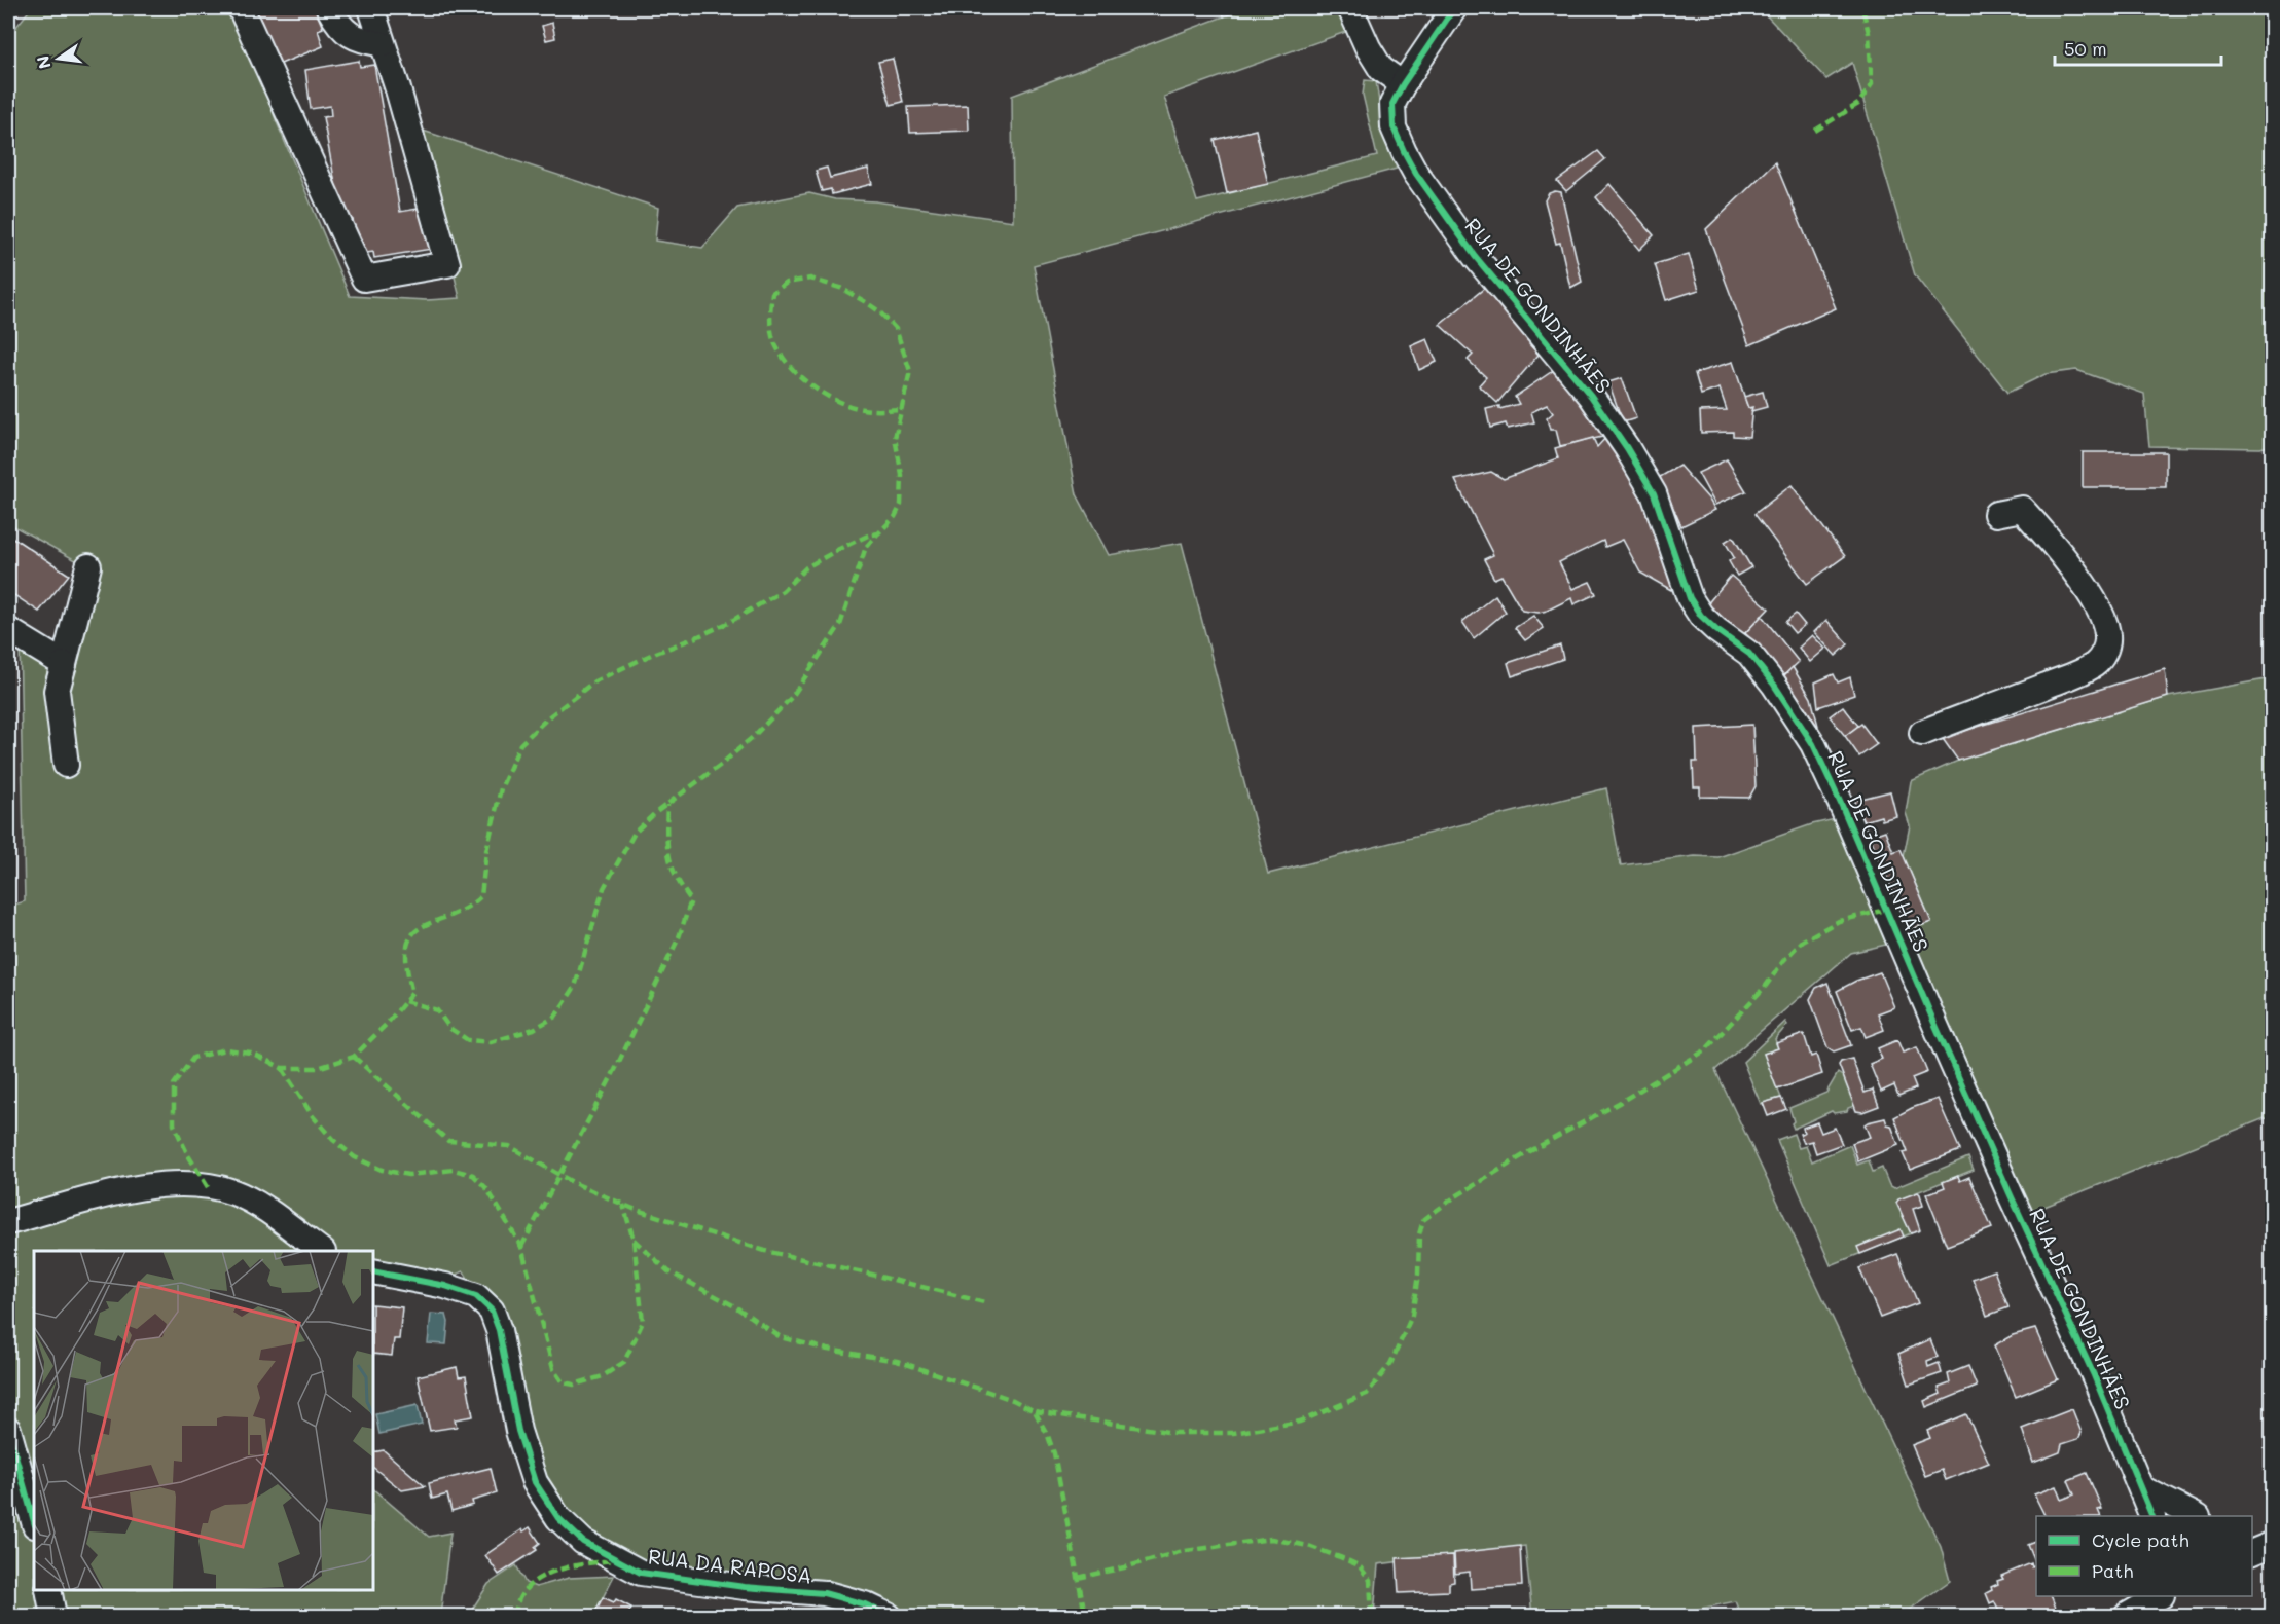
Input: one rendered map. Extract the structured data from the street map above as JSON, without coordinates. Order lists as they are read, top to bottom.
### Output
{
  "streets": {
    "street": ["RUA DE GONDINHÃES", "RUA DA RAPOSA"]
  },
  "legend": ["Cycle path", "Path"],
  "scale_bar": "50 m",
  "north": "left"
}
